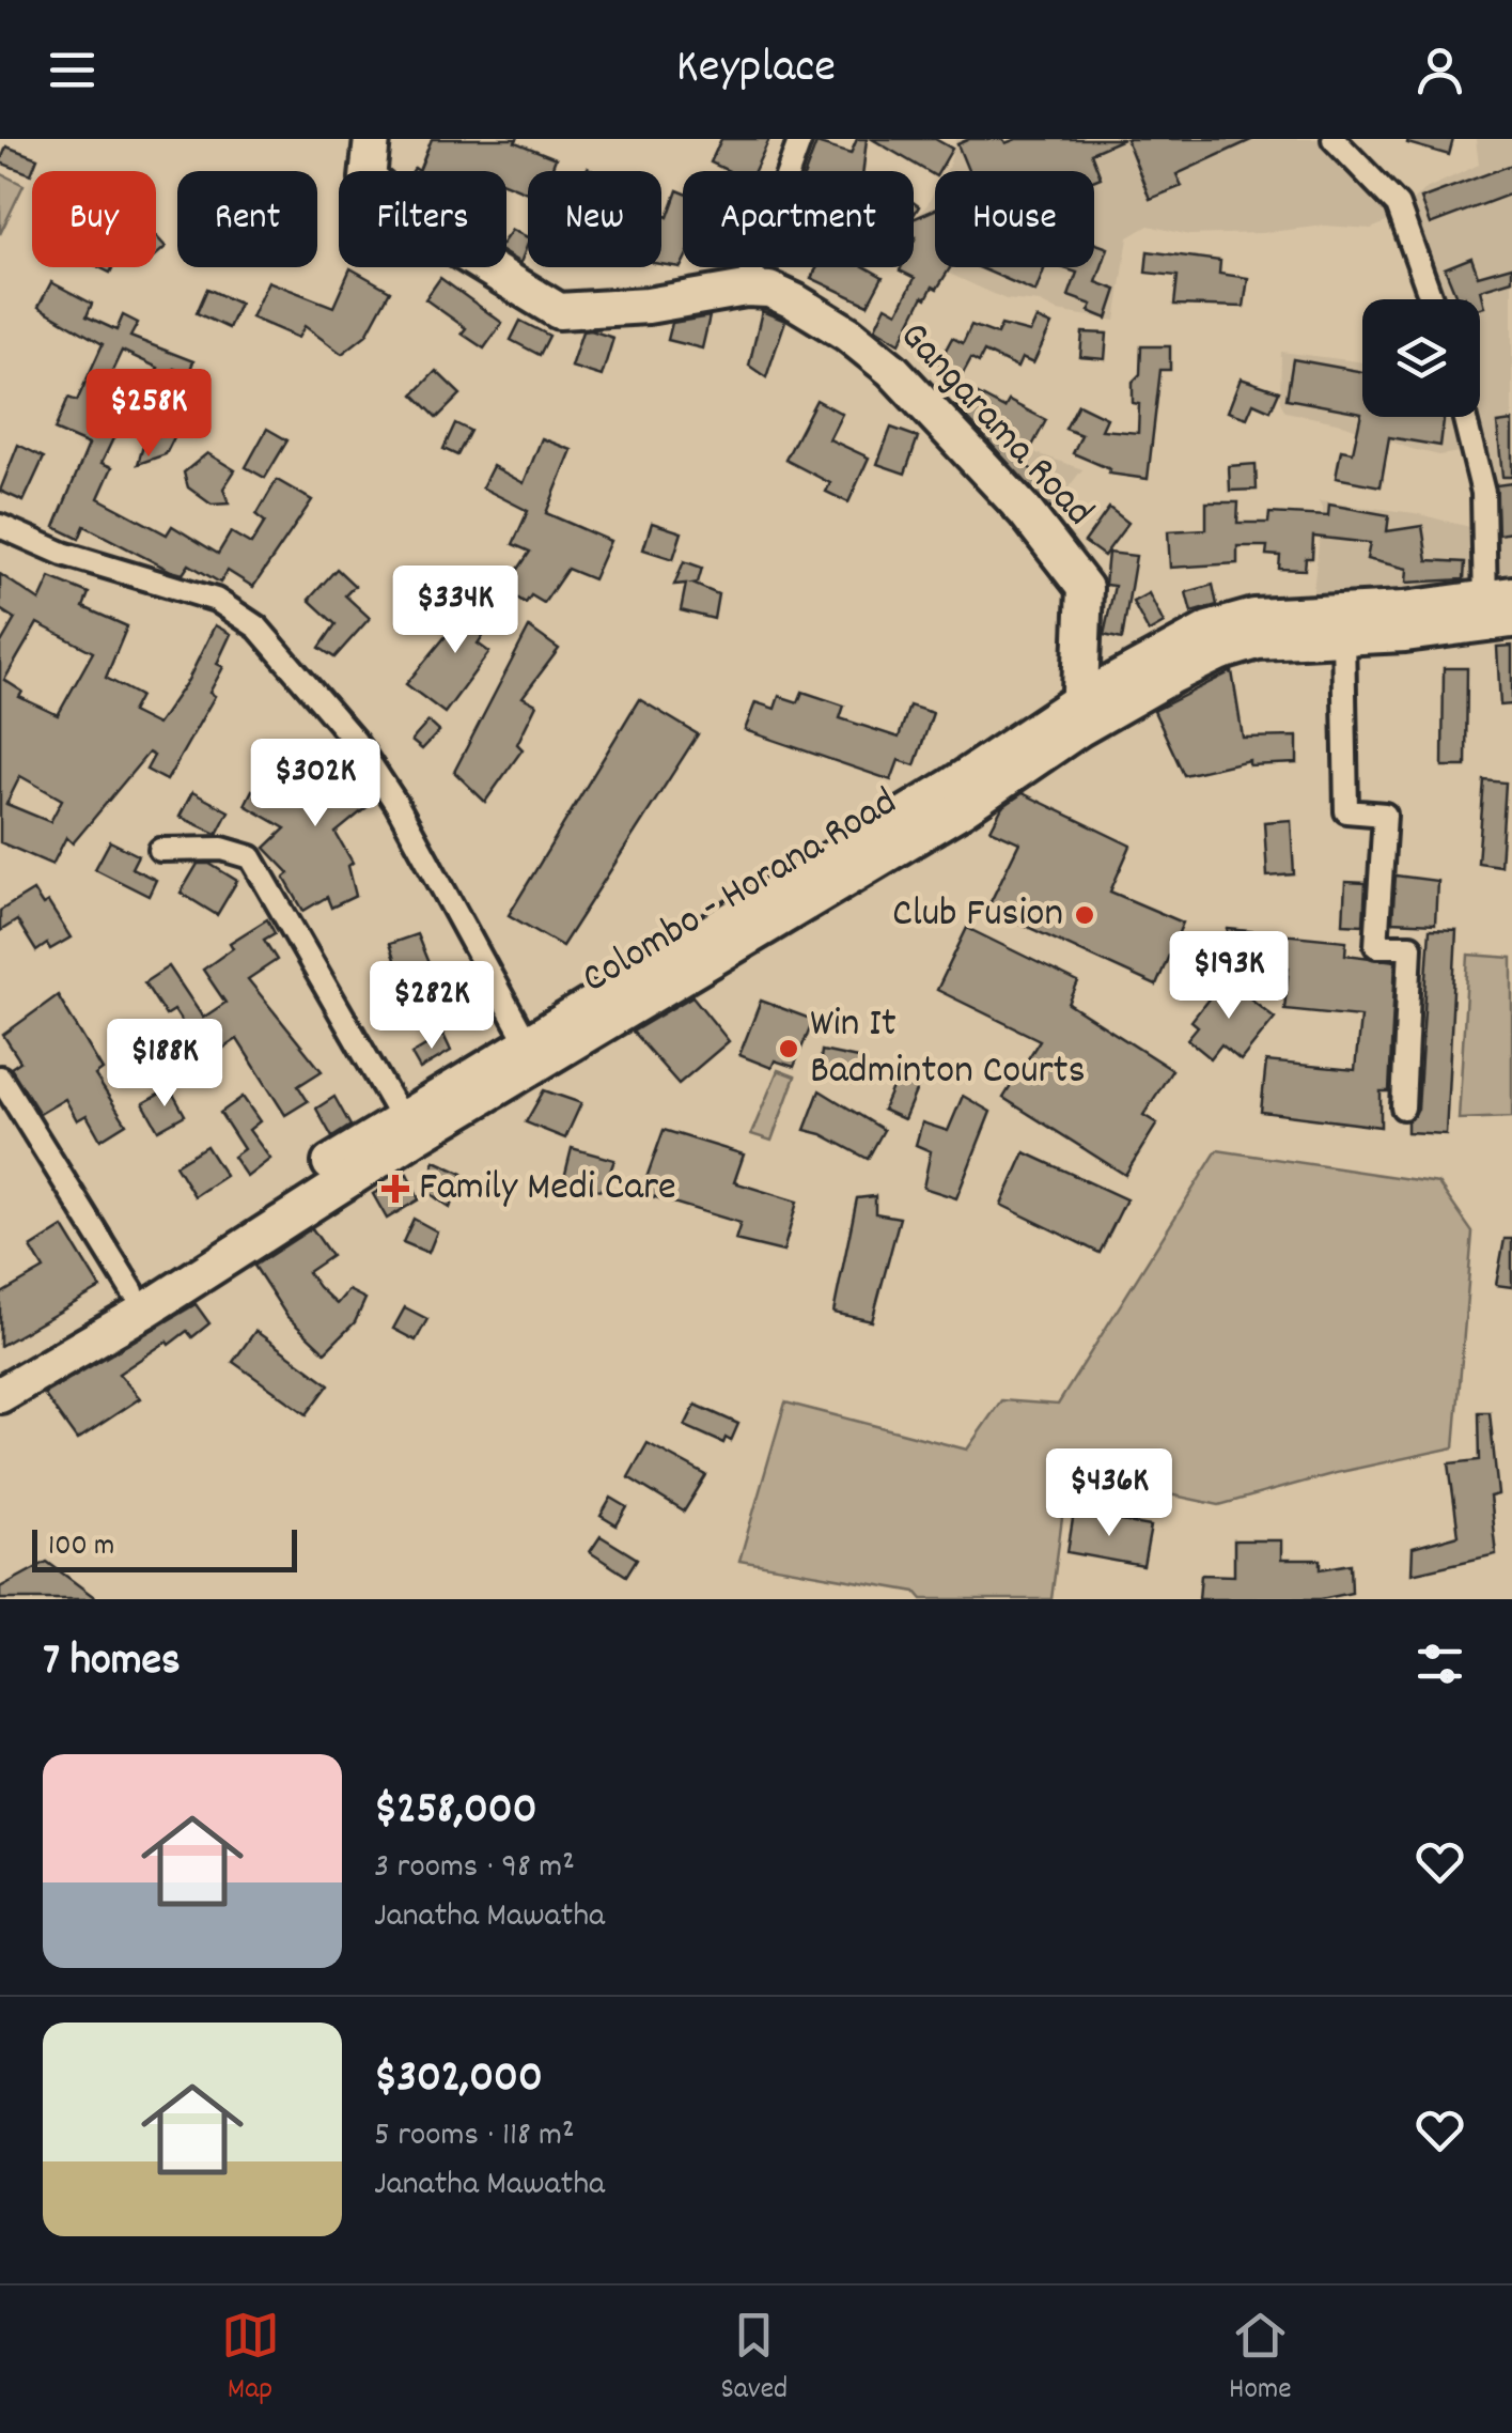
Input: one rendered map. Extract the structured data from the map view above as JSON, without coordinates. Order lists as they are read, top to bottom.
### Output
{
  "streets": {
    "main road": ["Gangarama Road", "Colombo - Horana Road"]
  },
  "crossings": [
    ["Gangarama Road", "Colombo - Horana Road"]
  ],
  "places": {
    "other": ["Club Fusion", "Win It Badminton Courts"],
    "health": ["Family Medi Care"]
  },
  "scale_bar": "100 m",
  "page": {
    "header": "Keyplace",
    "chip": [
      "Buy",
      "Rent",
      "Filters",
      "New",
      "Apartment",
      "House"
    ],
    "price": [
      "$258K",
      "$334K",
      "$302K",
      "$193K",
      "$282K",
      "$188K",
      "$436K"
    ],
    "scale": "100 m",
    "heading": "7 homes",
    "list": [
      {
        "name": "$258,000",
        "note": "3 rooms · 98 m² · Janatha Mawatha"
      },
      {
        "name": "$302,000",
        "note": "5 rooms · 118 m² · Janatha Mawatha"
      }
    ],
    "tabs": ["Map", "Saved", "Home"]
  }
}
